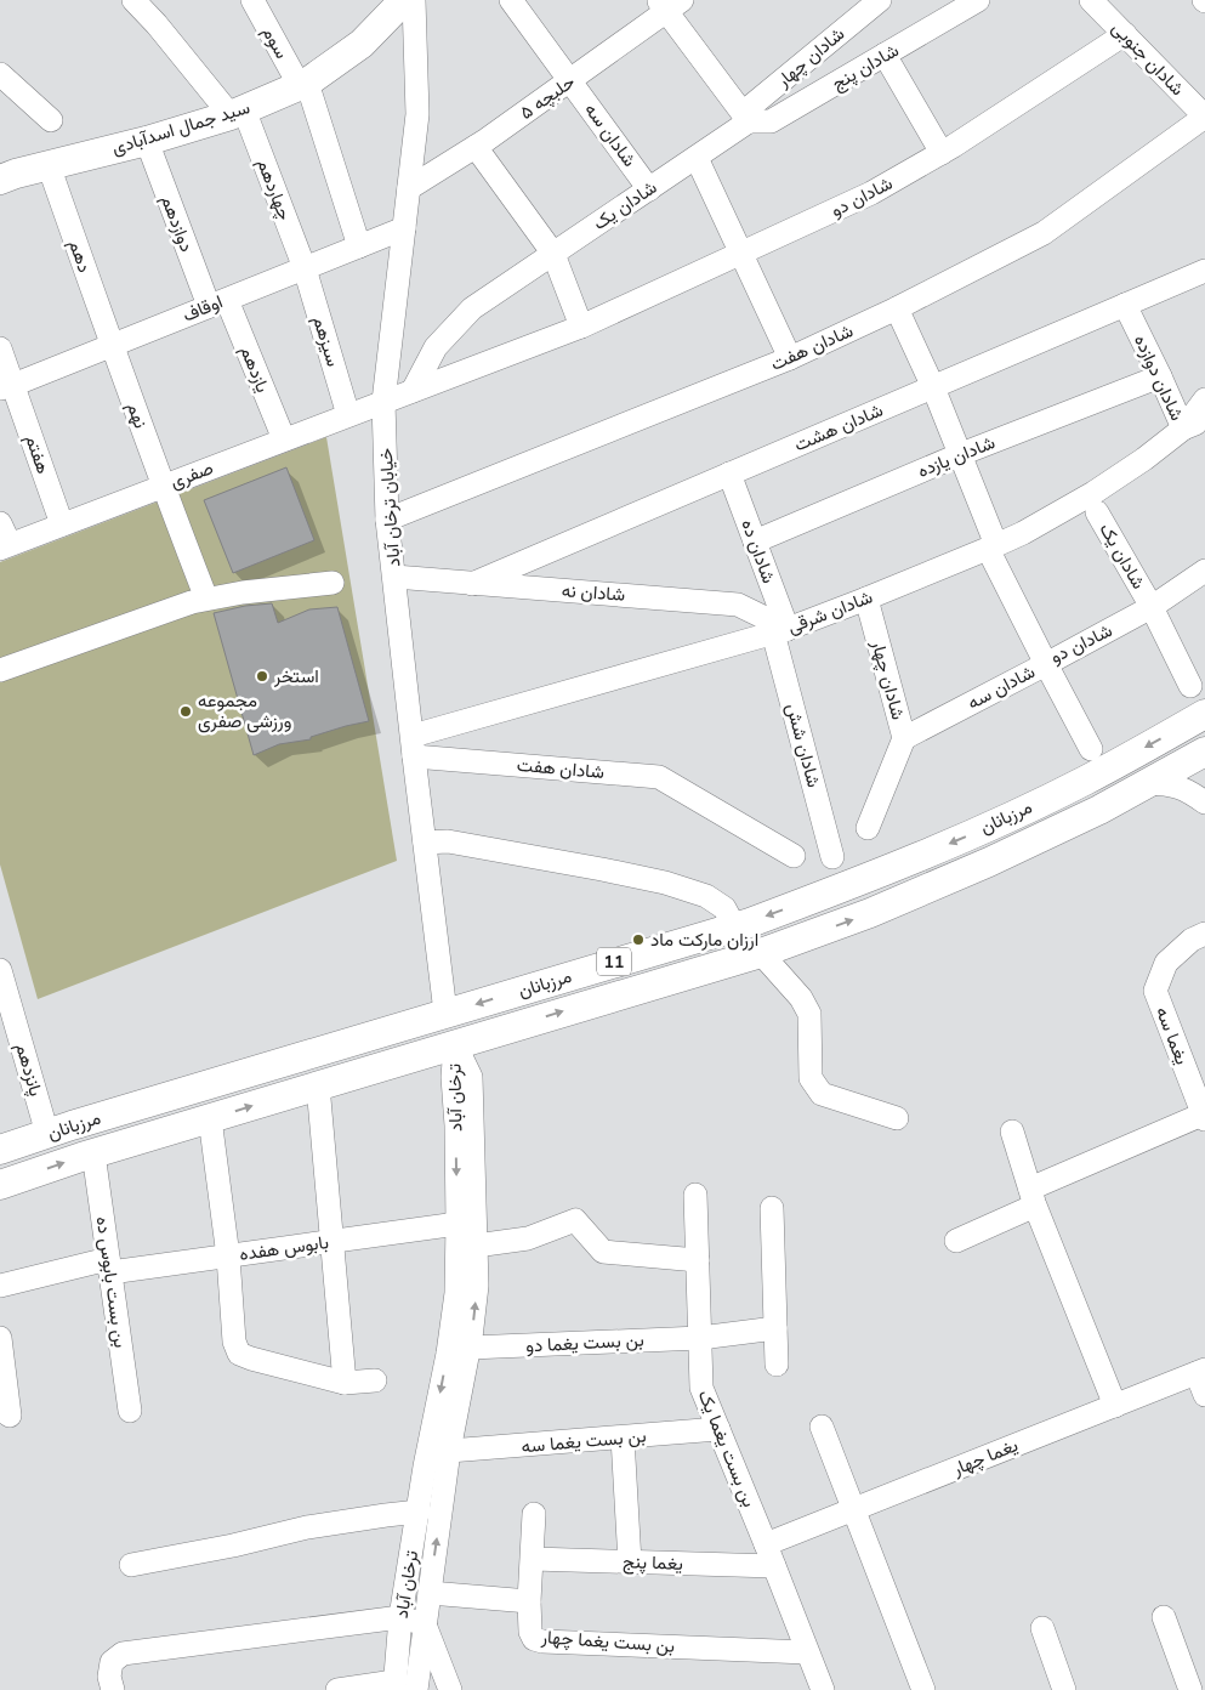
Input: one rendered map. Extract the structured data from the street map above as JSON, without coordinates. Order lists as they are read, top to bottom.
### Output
{
  "streets": {
    "main road": ["سید جمال اسدآبادی", "مرزبانان", "11"],
    "street": [
      "سوم",
      "شادان چهار",
      "شادان جنوبی",
      "شادان پنج",
      "حلبچه ۵",
      "شادان سه",
      "چهاردهم",
      "شادان دو",
      "شادان یک",
      "دوازدهم",
      "دهم",
      "اوقاف",
      "سیزهم",
      "شادان هفت",
      "یازدهم",
      "شادان دوازده",
      "نهم",
      "شادان هشت",
      "هفتم",
      "شادان یازده",
      "صفری",
      "خیابان ترخان آباد",
      "شادان ده",
      "شادان نه",
      "شادان شرقی",
      "شادان شش",
      "یغما سه",
      "پانزدهم",
      "ترخان آباد",
      "بابوس هفده",
      "بن بست بابوس ده",
      "بن بست یغما دو",
      "بن بست یغما سه",
      "بن بست یغما یک",
      "یغما چهار",
      "یغما پنج",
      "بن بست یغما چهار"
    ]
  },
  "crossings": [
    ["سوم", "سید جمال اسدآبادی"],
    ["سوم", "اوقاف"],
    ["شادان چهار", "شادان پنج"],
    ["شادان چهار", "شادان سه"],
    ["شادان چهار", "شادان یک"],
    ["شادان چهار", "شادان شرقی"],
    ["شادان جنوبی", "شادان دو"],
    ["شادان جنوبی", "شادان هفت"],
    ["شادان پنج", "شادان یک"],
    ["حلبچه ۵", "شادان سه"],
    ["حلبچه ۵", "خیابان ترخان آباد"],
    ["سید جمال اسدآبادی", "چهاردهم"],
    ["سید جمال اسدآبادی", "دوازدهم"],
    ["سید جمال اسدآبادی", "دهم"],
    ["شادان سه", "شادان دو"],
    ["شادان سه", "شادان یک"],
    ["چهاردهم", "اوقاف"],
    ["چهاردهم", "سیزهم"],
    ["شادان دو", "شادان یک"],
    ["شادان دو", "شادان هفت"],
    ["شادان دو", "شادان هشت"],
    ["شادان دو", "شادان یازده"],
    ["شادان دو", "صفری"],
    ["شادان دو", "خیابان ترخان آباد"],
    ["شادان دو", "شادان شرقی"],
    ["دوازدهم", "اوقاف"],
    ["دوازدهم", "یازدهم"],
    ["دهم", "اوقاف"],
    ["دهم", "نهم"],
    ["اوقاف", "سیزهم"],
    ["اوقاف", "یازدهم"],
    ["اوقاف", "نهم"],
    ["اوقاف", "هفتم"],
    ["اوقاف", "خیابان ترخان آباد"],
    ["سیزهم", "صفری"],
    ["شادان هفت", "خیابان ترخان آباد"],
    ["شادان هفت", "شادان شرقی"],
    ["یازدهم", "صفری"],
    ["شادان دوازده", "شادان هشت"],
    ["شادان دوازده", "شادان یازده"],
    ["شادان دوازده", "شادان شرقی"],
    ["نهم", "صفری"],
    ["شادان هشت", "شادان ده"],
    ["شادان هشت", "شادان نه"],
    ["هفتم", "صفری"],
    ["شادان یازده", "شادان ده"],
    ["صفری", "خیابان ترخان آباد"],
    ["خیابان ترخان آباد", "شادان نه"],
    ["خیابان ترخان آباد", "شادان شرقی"],
    ["خیابان ترخان آباد", "مرزبانان"],
    ["شادان ده", "شادان نه"],
    ["شادان ده", "شادان شرقی"],
    ["شادان ده", "شادان شش"],
    ["شادان نه", "شادان شرقی"],
    ["شادان نه", "شادان شش"],
    ["شادان شرقی", "شادان شش"],
    ["مرزبانان", "پانزدهم"],
    ["مرزبانان", "ترخان آباد"],
    ["مرزبانان", "بن بست بابوس ده"],
    ["ترخان آباد", "بابوس هفده"],
    ["ترخان آباد", "بن بست یغما دو"],
    ["ترخان آباد", "بن بست یغما سه"],
    ["بابوس هفده", "بن بست بابوس ده"],
    ["بن بست یغما دو", "بن بست یغما یک"],
    ["بن بست یغما سه", "بن بست یغما یک"],
    ["بن بست یغما یک", "یغما چهار"],
    ["بن بست یغما یک", "یغما پنج"],
    ["بن بست یغما یک", "بن بست یغما چهار"],
    ["یغما پنج", "بن بست یغما چهار"]
  ],
  "places": ["استخر", "مجموعه ورزشی صفری", "ارزان مارکت ماد"]
}
